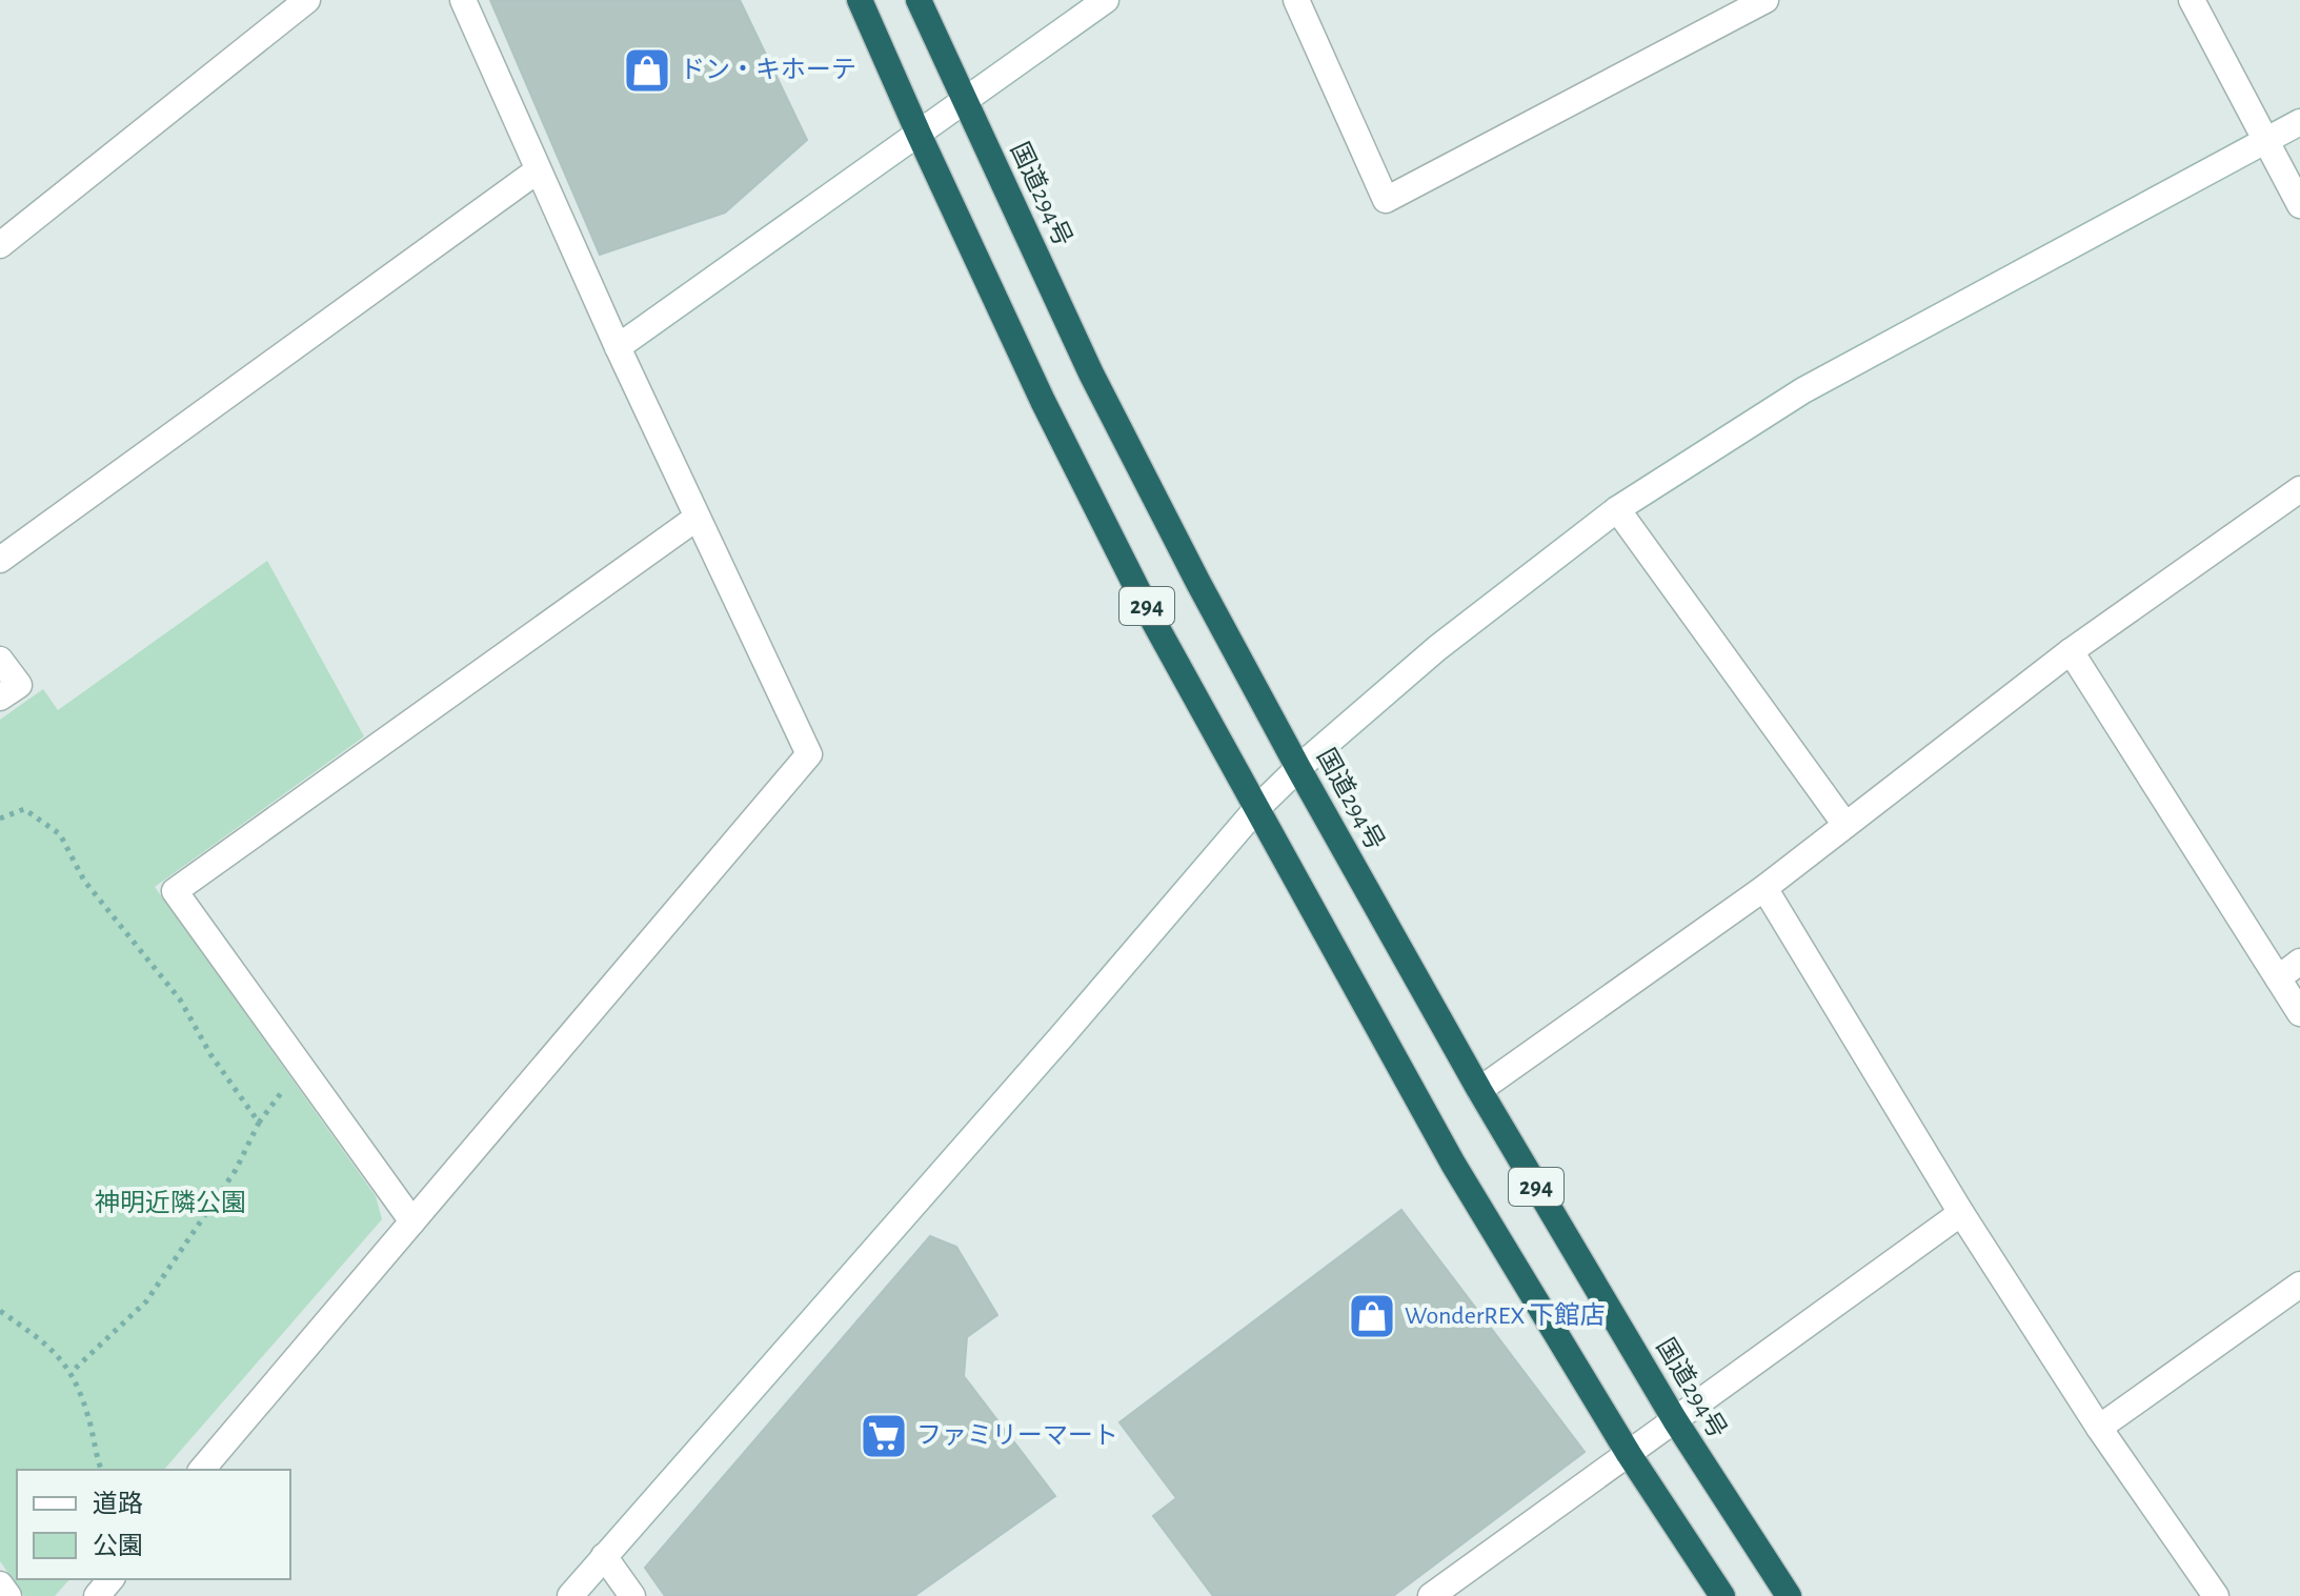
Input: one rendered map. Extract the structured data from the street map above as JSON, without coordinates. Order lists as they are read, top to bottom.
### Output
{
  "streets": {
    "highway": ["国道294号", "294"]
  },
  "parks": ["神明近隣公園"],
  "places": {
    "shop": ["ドン・キホーテ", "WonderREX 下館店"],
    "supermarket": ["ファミリーマート"]
  },
  "legend": ["道路", "公園"]
}
